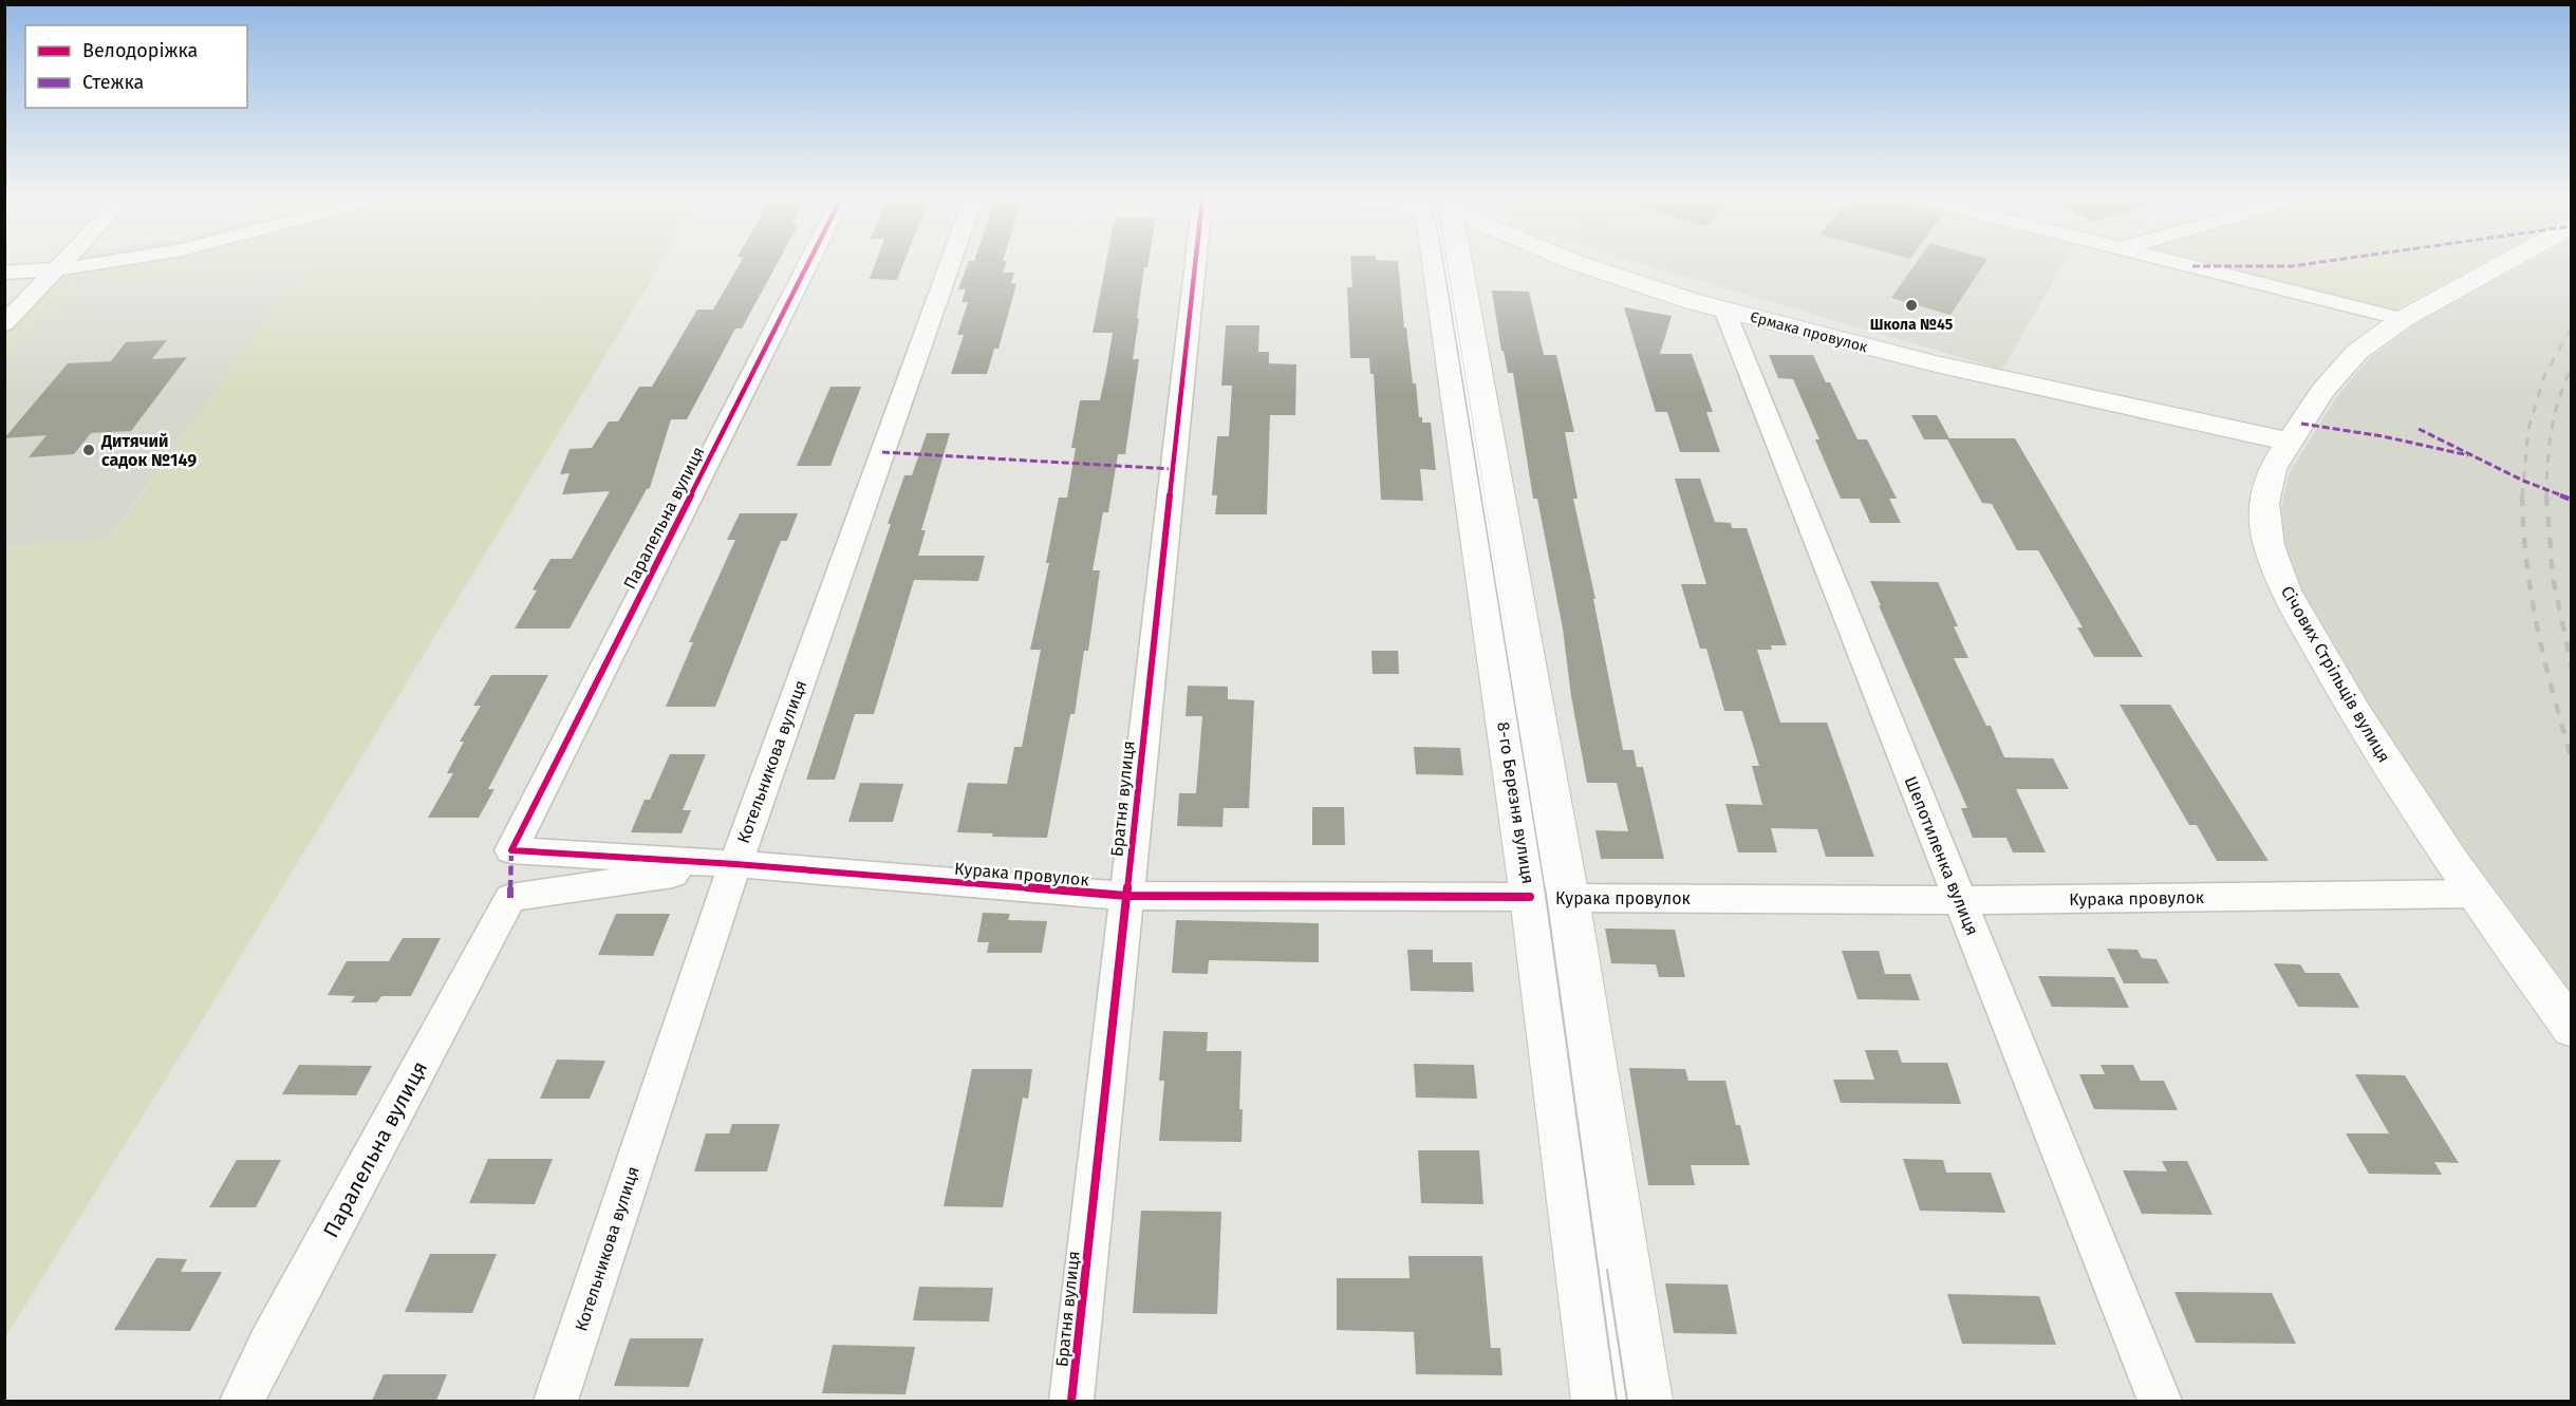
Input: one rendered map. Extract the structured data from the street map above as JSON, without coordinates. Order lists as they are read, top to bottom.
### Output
{
  "streets": {
    "street": [
      "Єрмака провулок",
      "Паралельна вулиця",
      "Січових Стрільців вулиця",
      "Котельникова вулиця",
      "Братня вулиця",
      "8-го Березня вулиця",
      "Шепотиленка вулиця",
      "Курака провулок"
    ]
  },
  "crossings": [
    ["Єрмака провулок", "Січових Стрільців вулиця"],
    ["Єрмака провулок", "Шепотиленка вулиця"],
    ["Паралельна вулиця", "Курака провулок"],
    ["Січових Стрільців вулиця", "Курака провулок"],
    ["Котельникова вулиця", "Курака провулок"],
    ["Братня вулиця", "Курака провулок"],
    ["8-го Березня вулиця", "Курака провулок"],
    ["Шепотиленка вулиця", "Курака провулок"]
  ],
  "places": ["Школа №45", "Дитячий садок №149"],
  "legend": ["Велодоріжка", "Стежка"]
}
